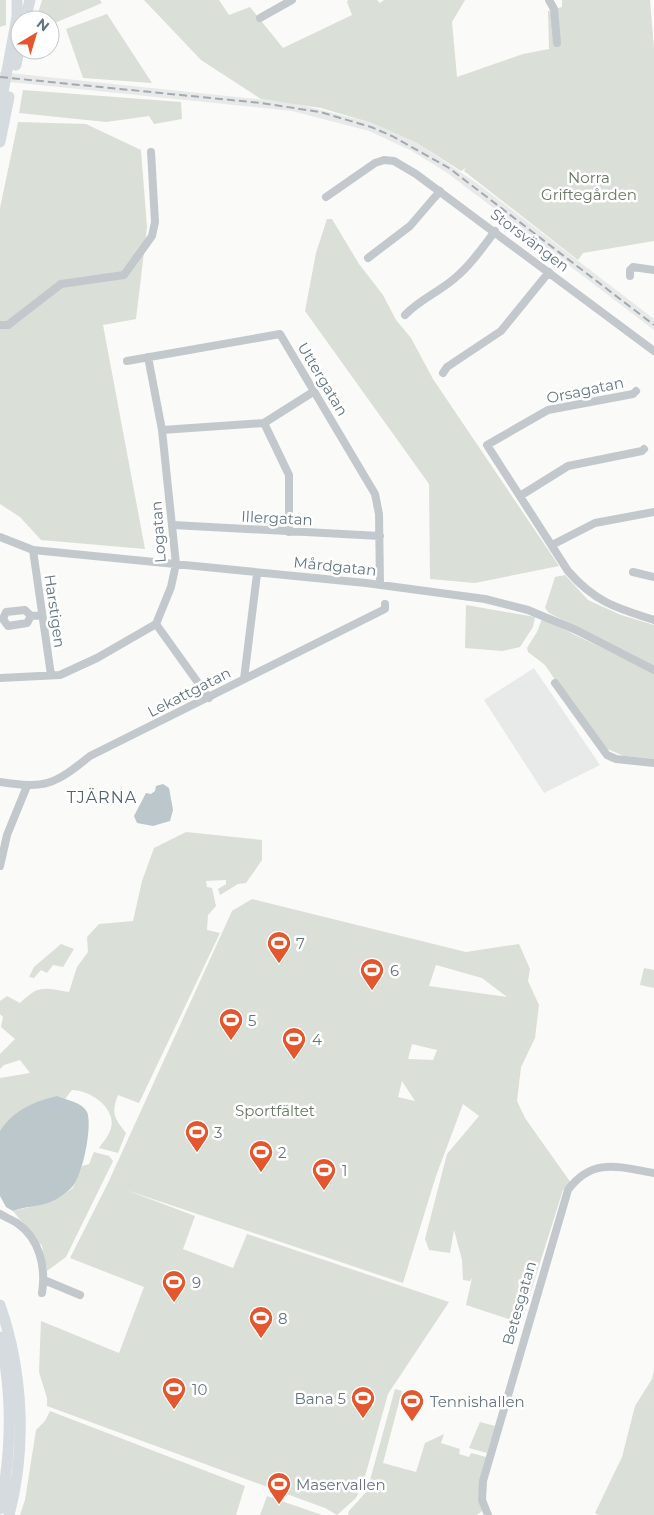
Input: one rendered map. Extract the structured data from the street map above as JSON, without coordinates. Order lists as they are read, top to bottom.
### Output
{
  "streets": {
    "street": [
      "Storsvängen",
      "Uttergatan",
      "Orsagatan",
      "Illergatan",
      "Logatan",
      "Mårdgatan",
      "Harstigen",
      "Lekattgatan",
      "Betesgatan"
    ]
  },
  "crossings": [
    ["Uttergatan", "Illergatan"],
    ["Uttergatan", "Logatan"],
    ["Uttergatan", "Mårdgatan"],
    ["Illergatan", "Logatan"],
    ["Logatan", "Mårdgatan"],
    ["Mårdgatan", "Harstigen"]
  ],
  "districts": ["TJÄRNA"],
  "parks": ["Norra Griftegården", "Sportfältet"],
  "places": {
    "sports": [
      "7",
      "6",
      "5",
      "4",
      "3",
      "2",
      "1",
      "9",
      "8",
      "10",
      "Bana 5",
      "Tennishallen",
      "Maservallen"
    ]
  },
  "north": "top right"
}
